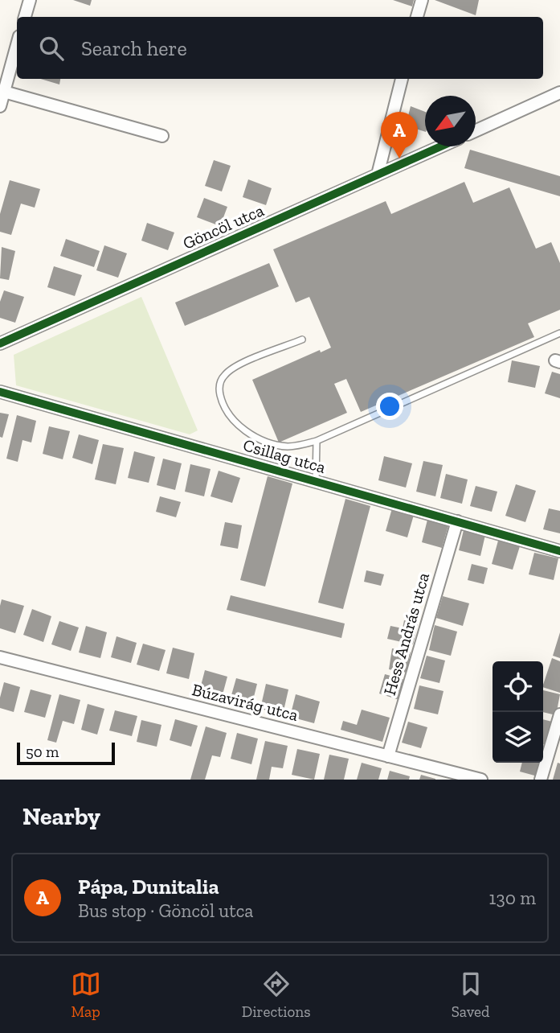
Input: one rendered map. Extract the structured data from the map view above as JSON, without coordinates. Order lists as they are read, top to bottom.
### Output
{
  "streets": {
    "street": [
      "Göncöl utca",
      "Csillag utca",
      "Hess András utca",
      "Búzavirág utca"
    ]
  },
  "crossings": [
    ["Csillag utca", "Hess András utca"],
    ["Hess András utca", "Búzavirág utca"]
  ],
  "scale_bar": "50 m",
  "north": "bottom left",
  "page": {
    "search": "Search here",
    "pins": "A",
    "scale": "50 m",
    "heading": "Nearby",
    "list": [
      {
        "mark": "A",
        "name": "Pápa, Dunitalia",
        "note": "Bus stop · Göncöl utca",
        "value": "130 m"
      }
    ],
    "nav": ["Map", "Directions", "Saved"]
  }
}
